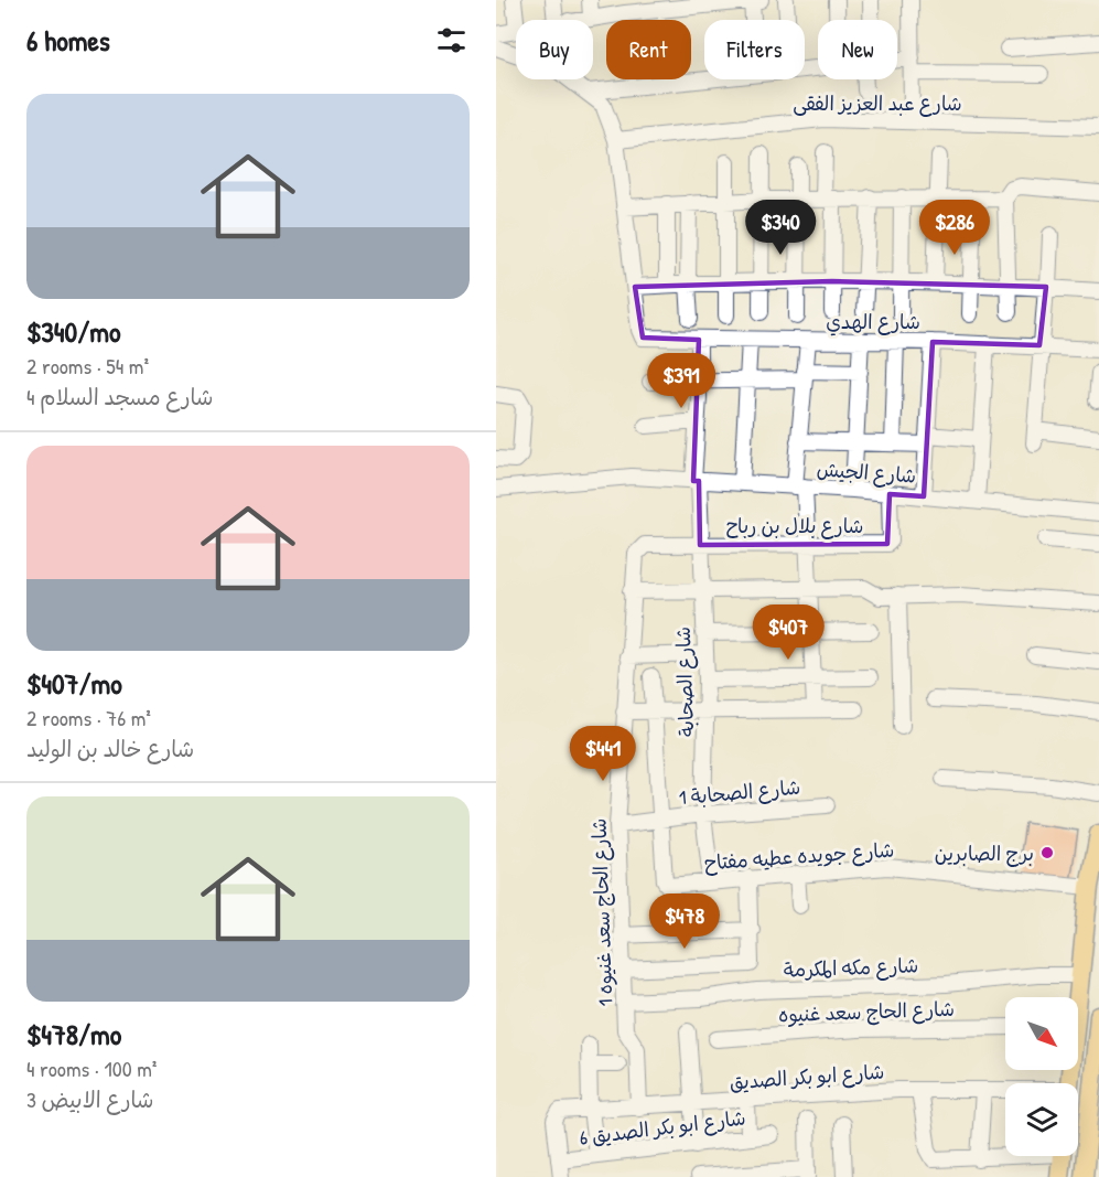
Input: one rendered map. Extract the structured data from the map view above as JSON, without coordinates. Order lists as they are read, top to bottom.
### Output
{
  "streets": {
    "street": [
      "شارع عبد العزيز الفقى",
      "شارع الهدي",
      "شارع الجيش",
      "شارع بلال بن رباح",
      "شارع الصحابة",
      "شارع الصحابة 1",
      "شارع جويده عطيه مفتاح",
      "شارع الحاج سعد غنيوه 1",
      "شارع مكه المكرمة",
      "شارع الحاج سعد غنيوه",
      "شارع ابو بكر الصديق",
      "شارع ابو بكر الصديق 6"
    ]
  },
  "crossings": [
    ["شارع الهدي", "شارع الصحابة"],
    ["شارع الجيش", "شارع بلال بن رباح"],
    ["شارع الجيش", "شارع الصحابة"],
    ["شارع بلال بن رباح", "شارع الصحابة"],
    ["شارع بلال بن رباح", "شارع الحاج سعد غنيوه 1"],
    ["شارع الصحابة", "شارع الصحابة 1"],
    ["شارع الصحابة", "شارع جويده عطيه مفتاح"],
    ["شارع الصحابة 1", "شارع جويده عطيه مفتاح"],
    ["شارع الصحابة 1", "شارع الحاج سعد غنيوه 1"],
    ["شارع الحاج سعد غنيوه 1", "شارع مكه المكرمة"],
    ["شارع الحاج سعد غنيوه 1", "شارع ابو بكر الصديق"],
    ["شارع ابو بكر الصديق", "شارع ابو بكر الصديق 6"]
  ],
  "places": ["برج الصابرين"],
  "north": "bottom right",
  "page": {
    "heading": "6 homes",
    "chip": [
      "Buy",
      "Rent",
      "Filters",
      "New"
    ],
    "list": [
      {
        "name": "$340/mo",
        "note": "2 rooms · 54 m² · شارع مسجد السلام 4"
      },
      {
        "name": "$407/mo",
        "note": "2 rooms · 76 m² · شارع خالد بن الوليد"
      },
      {
        "name": "$478/mo",
        "note": "4 rooms · 100 m² · شارع الابيض 3"
      }
    ],
    "price": [
      "$340",
      "$286",
      "$391",
      "$407",
      "$441",
      "$478"
    ]
  }
}
